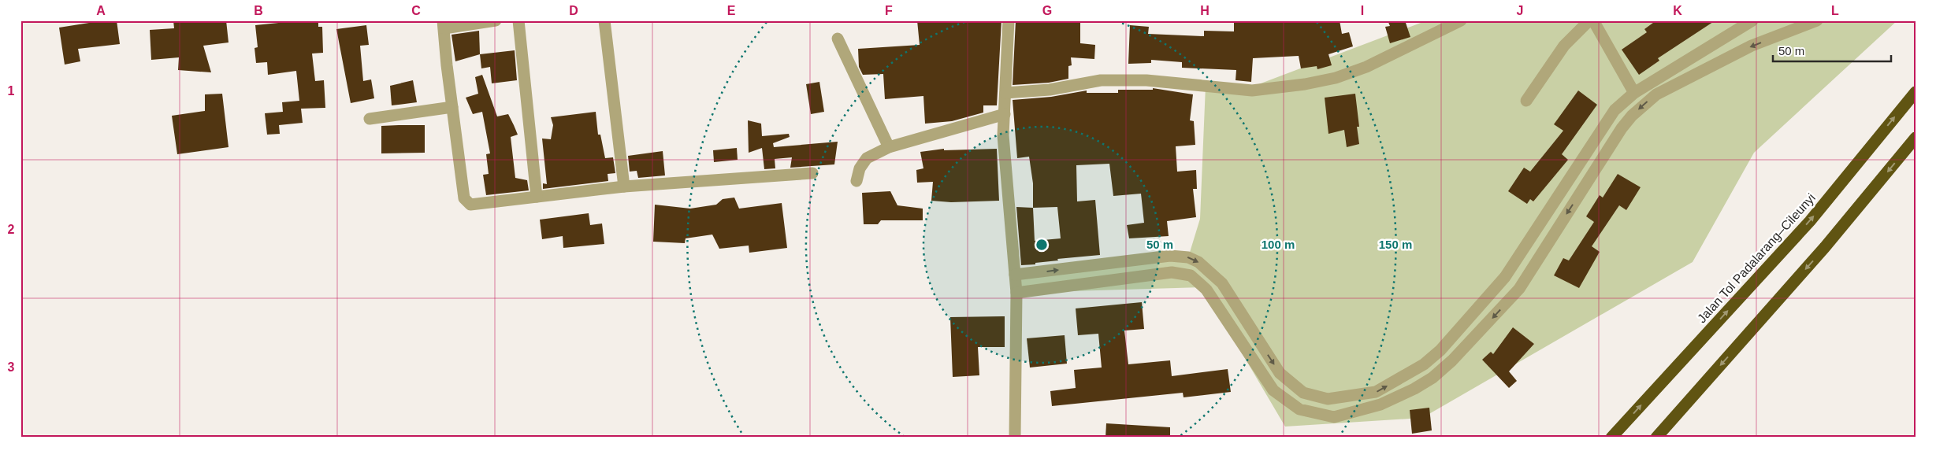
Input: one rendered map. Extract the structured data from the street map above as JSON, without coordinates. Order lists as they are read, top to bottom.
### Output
{
  "streets": {
    "highway": ["Jalan Tol Padalarang–Cileunyi"]
  },
  "scale_bar": "50 m",
  "grid": {
    "columns": [
      "A",
      "B",
      "C",
      "D",
      "E",
      "F",
      "G",
      "H",
      "I",
      "J",
      "K",
      "L"
    ],
    "rows": ["1", "2", "3"]
  },
  "rings": ["50 m", "100 m", "150 m"]
}
